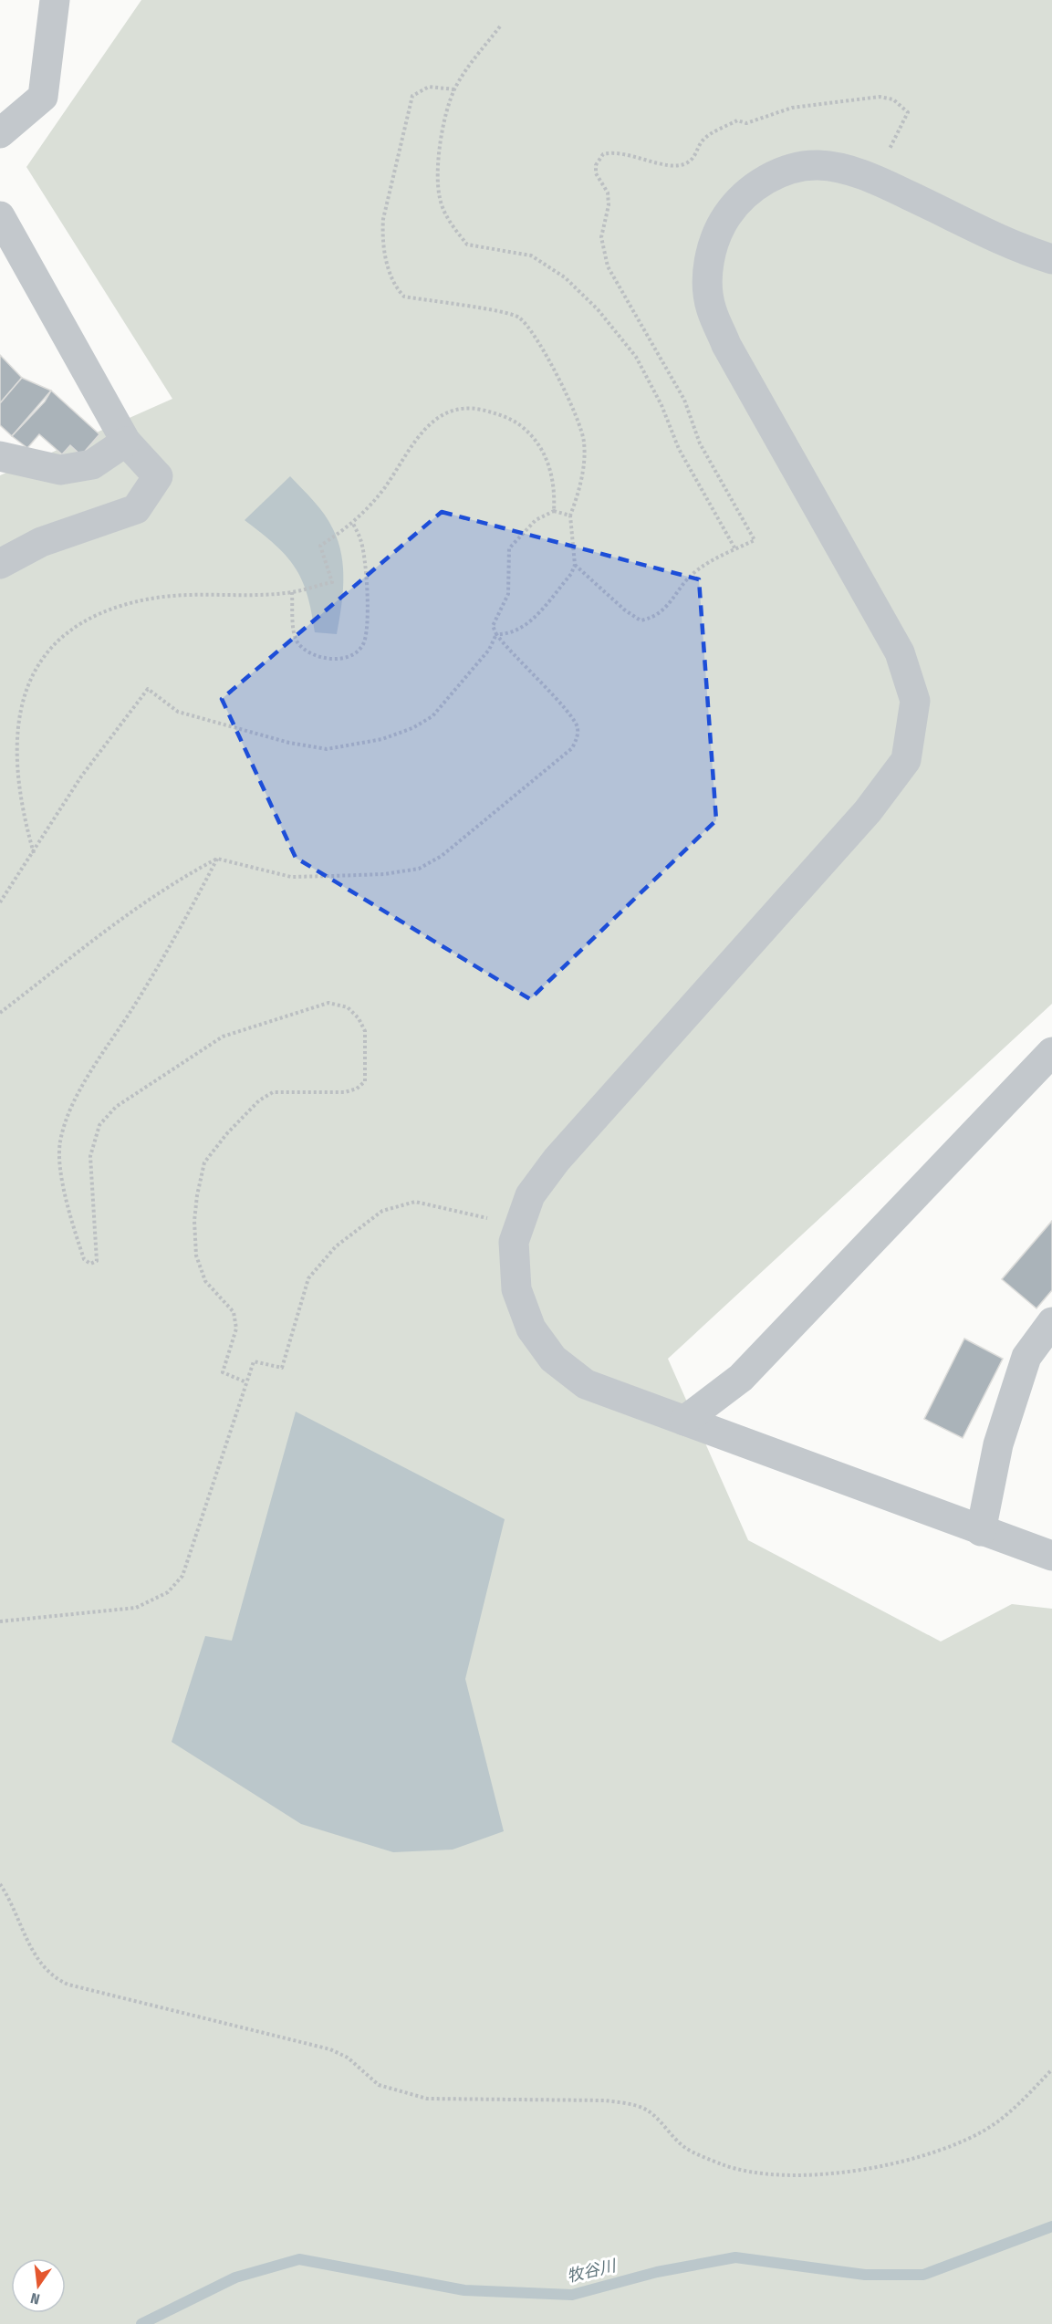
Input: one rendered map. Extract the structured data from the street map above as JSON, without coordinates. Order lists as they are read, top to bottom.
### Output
{
  "water": ["牧谷川"],
  "north": "bottom"
}
